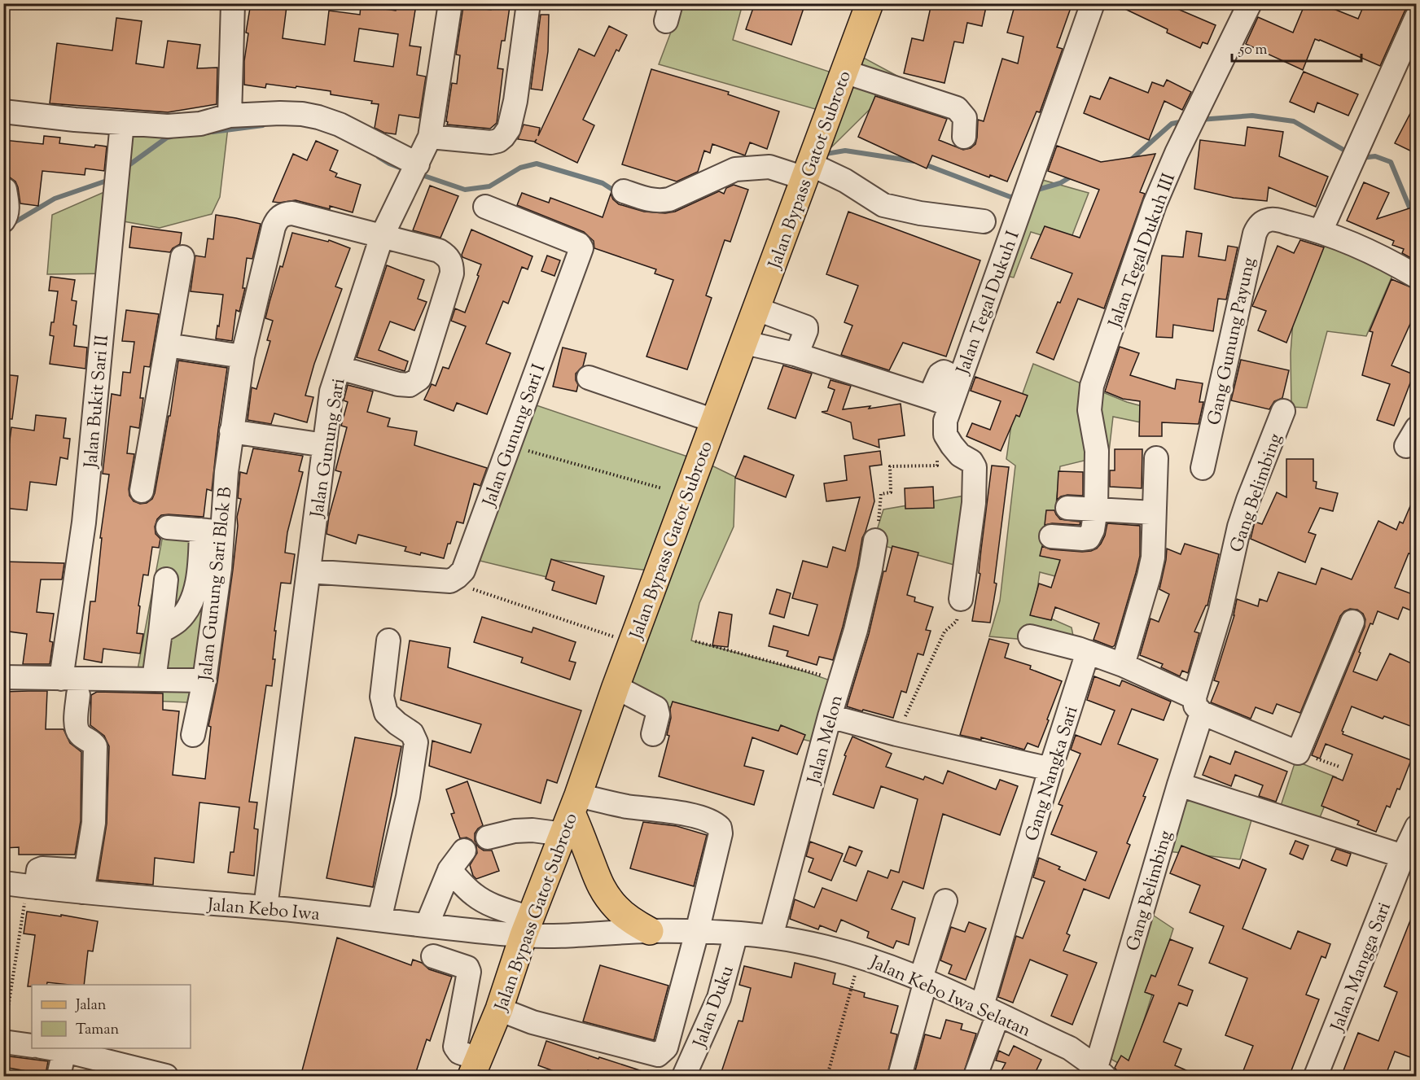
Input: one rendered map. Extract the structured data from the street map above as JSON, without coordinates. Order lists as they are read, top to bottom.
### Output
{
  "streets": {
    "main road": ["Jalan Bypass Gatot Subroto"],
    "street": [
      "Jalan Tegal Dukuh III",
      "Jalan Tegal Dukuh I",
      "Gang Gunung Payung",
      "Jalan Bukit Sari II",
      "Jalan Gunung Sari I",
      "Jalan Gunung Sari",
      "Gang Belimbing",
      "Jalan Gunung Sari Blok B",
      "Jalan Melon",
      "Gang Nangka Sari",
      "Jalan Kebo Iwa",
      "Jalan Mangga Sari",
      "Jalan Kebo Iwa Selatan",
      "Jalan Duku"
    ]
  },
  "crossings": [
    ["Jalan Bypass Gatot Subroto", "Jalan Kebo Iwa"],
    ["Jalan Bypass Gatot Subroto", "Jalan Kebo Iwa Selatan"],
    ["Jalan Gunung Sari", "Jalan Gunung Sari Blok B"],
    ["Jalan Gunung Sari", "Jalan Kebo Iwa"],
    ["Gang Belimbing", "Jalan Kebo Iwa Selatan"],
    ["Jalan Melon", "Jalan Kebo Iwa Selatan"],
    ["Gang Nangka Sari", "Jalan Kebo Iwa Selatan"],
    ["Jalan Kebo Iwa", "Jalan Kebo Iwa Selatan"],
    ["Jalan Kebo Iwa Selatan", "Jalan Duku"]
  ],
  "legend": ["Jalan", "Taman"],
  "scale_bar": "50 m"
}
